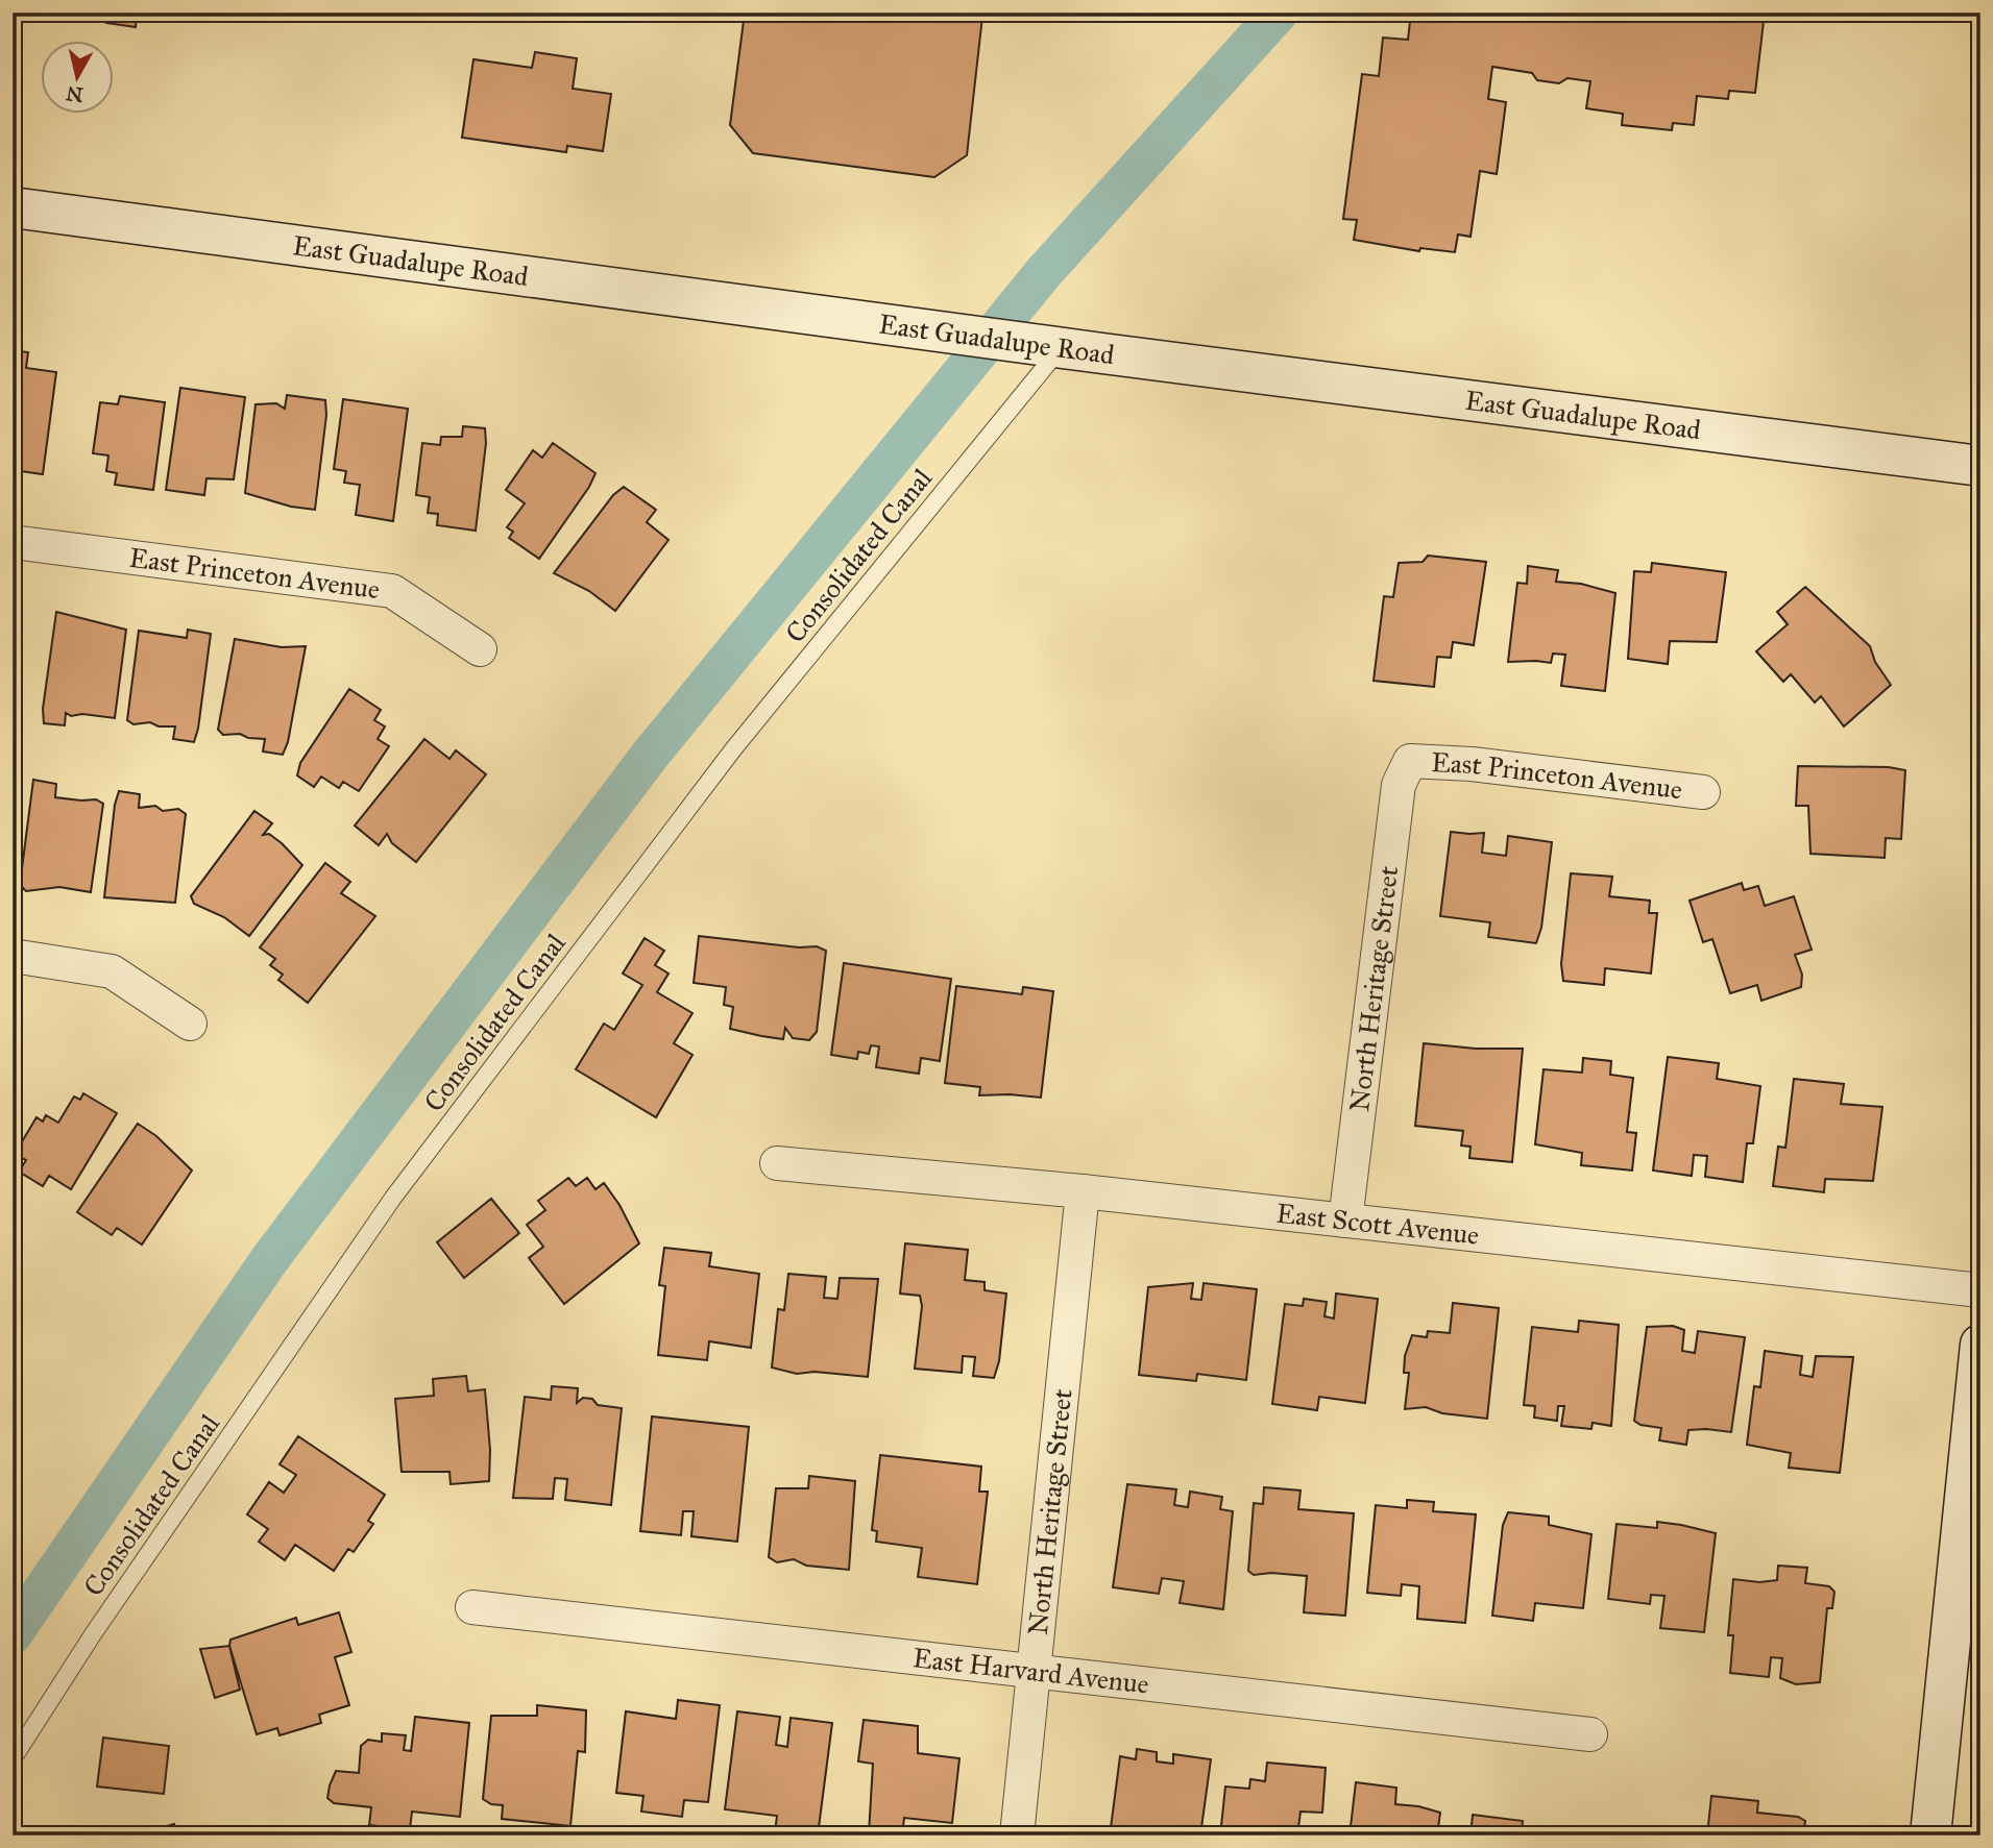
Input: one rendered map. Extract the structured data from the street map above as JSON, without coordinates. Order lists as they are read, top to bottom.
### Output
{
  "streets": {
    "main road": ["East Guadalupe Road"],
    "street": [
      "East Princeton Avenue",
      "North Heritage Street",
      "East Scott Avenue",
      "East Harvard Avenue"
    ],
    "lane": ["Consolidated Canal"]
  },
  "crossings": [
    ["East Guadalupe Road", "Consolidated Canal"],
    ["East Princeton Avenue", "North Heritage Street"],
    ["North Heritage Street", "East Scott Avenue"],
    ["North Heritage Street", "East Harvard Avenue"]
  ],
  "north": "bottom"
}
